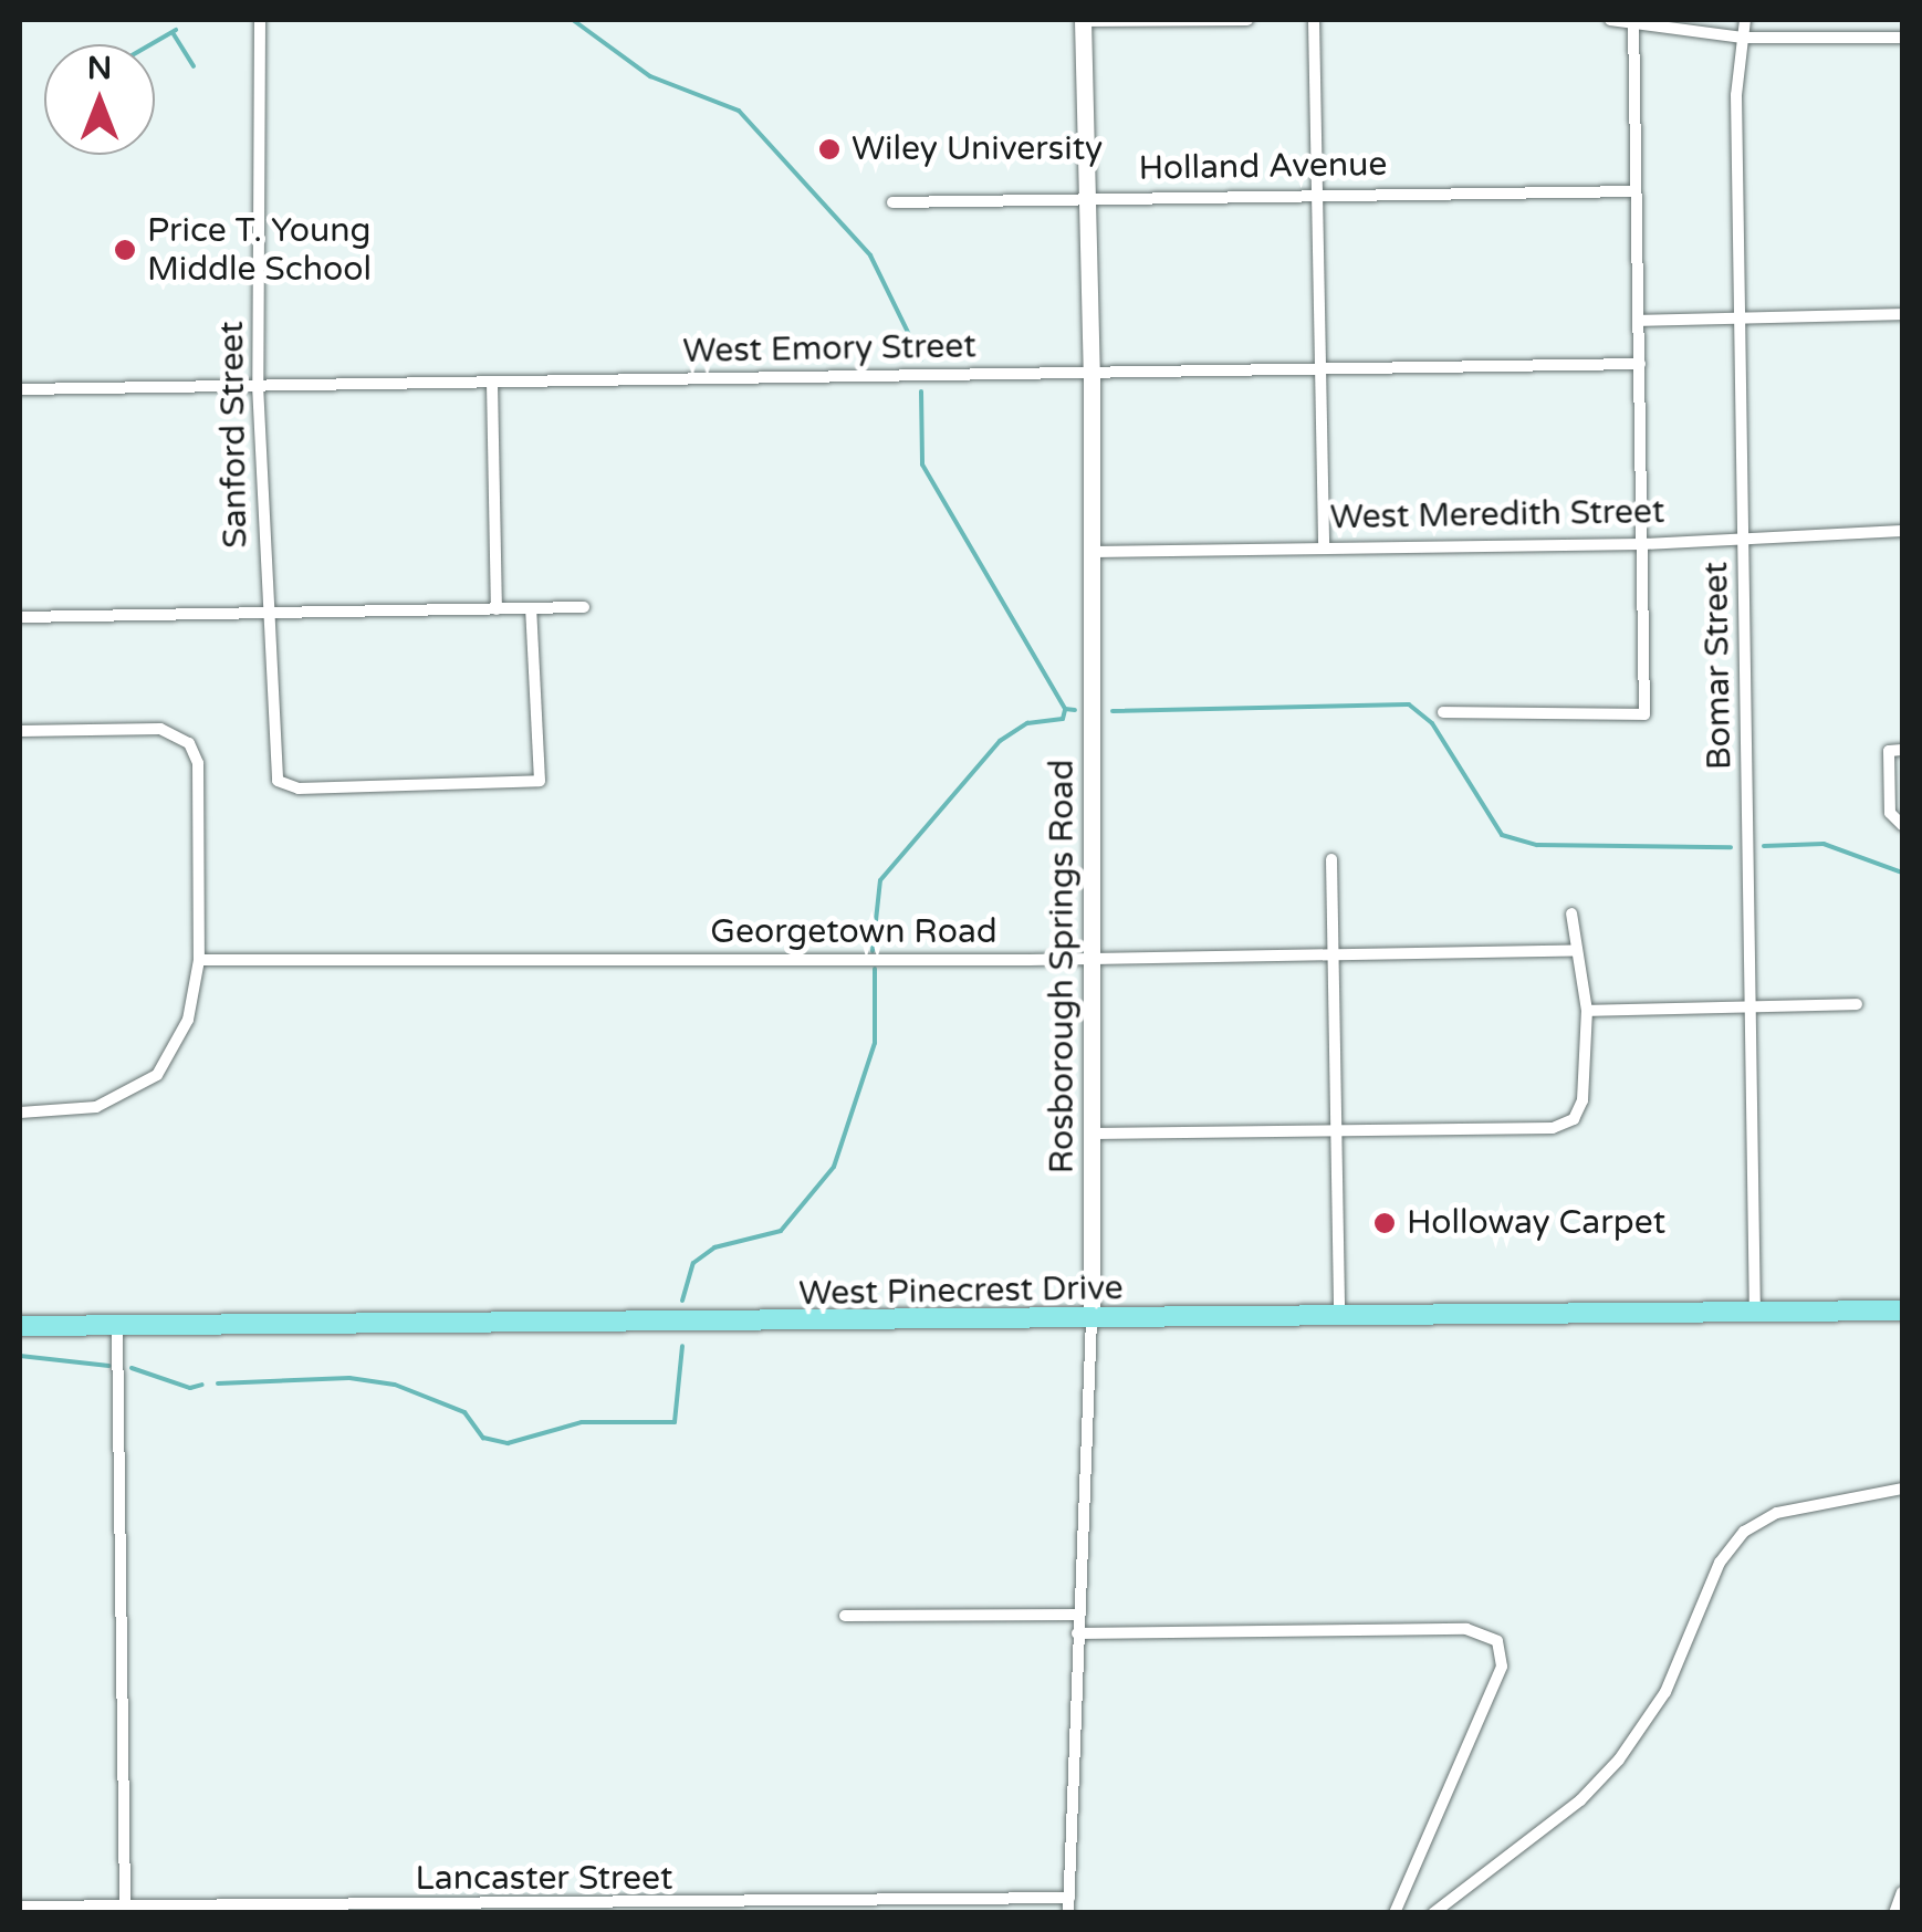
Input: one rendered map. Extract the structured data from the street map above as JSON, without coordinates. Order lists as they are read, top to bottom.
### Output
{
  "streets": {
    "main road": ["West Pinecrest Drive"],
    "street": [
      "Holland Avenue",
      "West Emory Street",
      "Sanford Street",
      "West Meredith Street",
      "Bomar Street",
      "Georgetown Road",
      "Rosborough Springs Road",
      "Lancaster Street"
    ]
  },
  "crossings": [
    ["Holland Avenue", "Rosborough Springs Road"],
    ["West Emory Street", "Sanford Street"],
    ["West Emory Street", "Rosborough Springs Road"],
    ["West Meredith Street", "Bomar Street"],
    ["West Meredith Street", "Rosborough Springs Road"],
    ["Bomar Street", "West Pinecrest Drive"],
    ["Georgetown Road", "Rosborough Springs Road"],
    ["Rosborough Springs Road", "West Pinecrest Drive"],
    ["Rosborough Springs Road", "Lancaster Street"]
  ],
  "places": ["Wiley University", "Price T. Young Middle School", "Holloway Carpet"],
  "north": "top"
}
